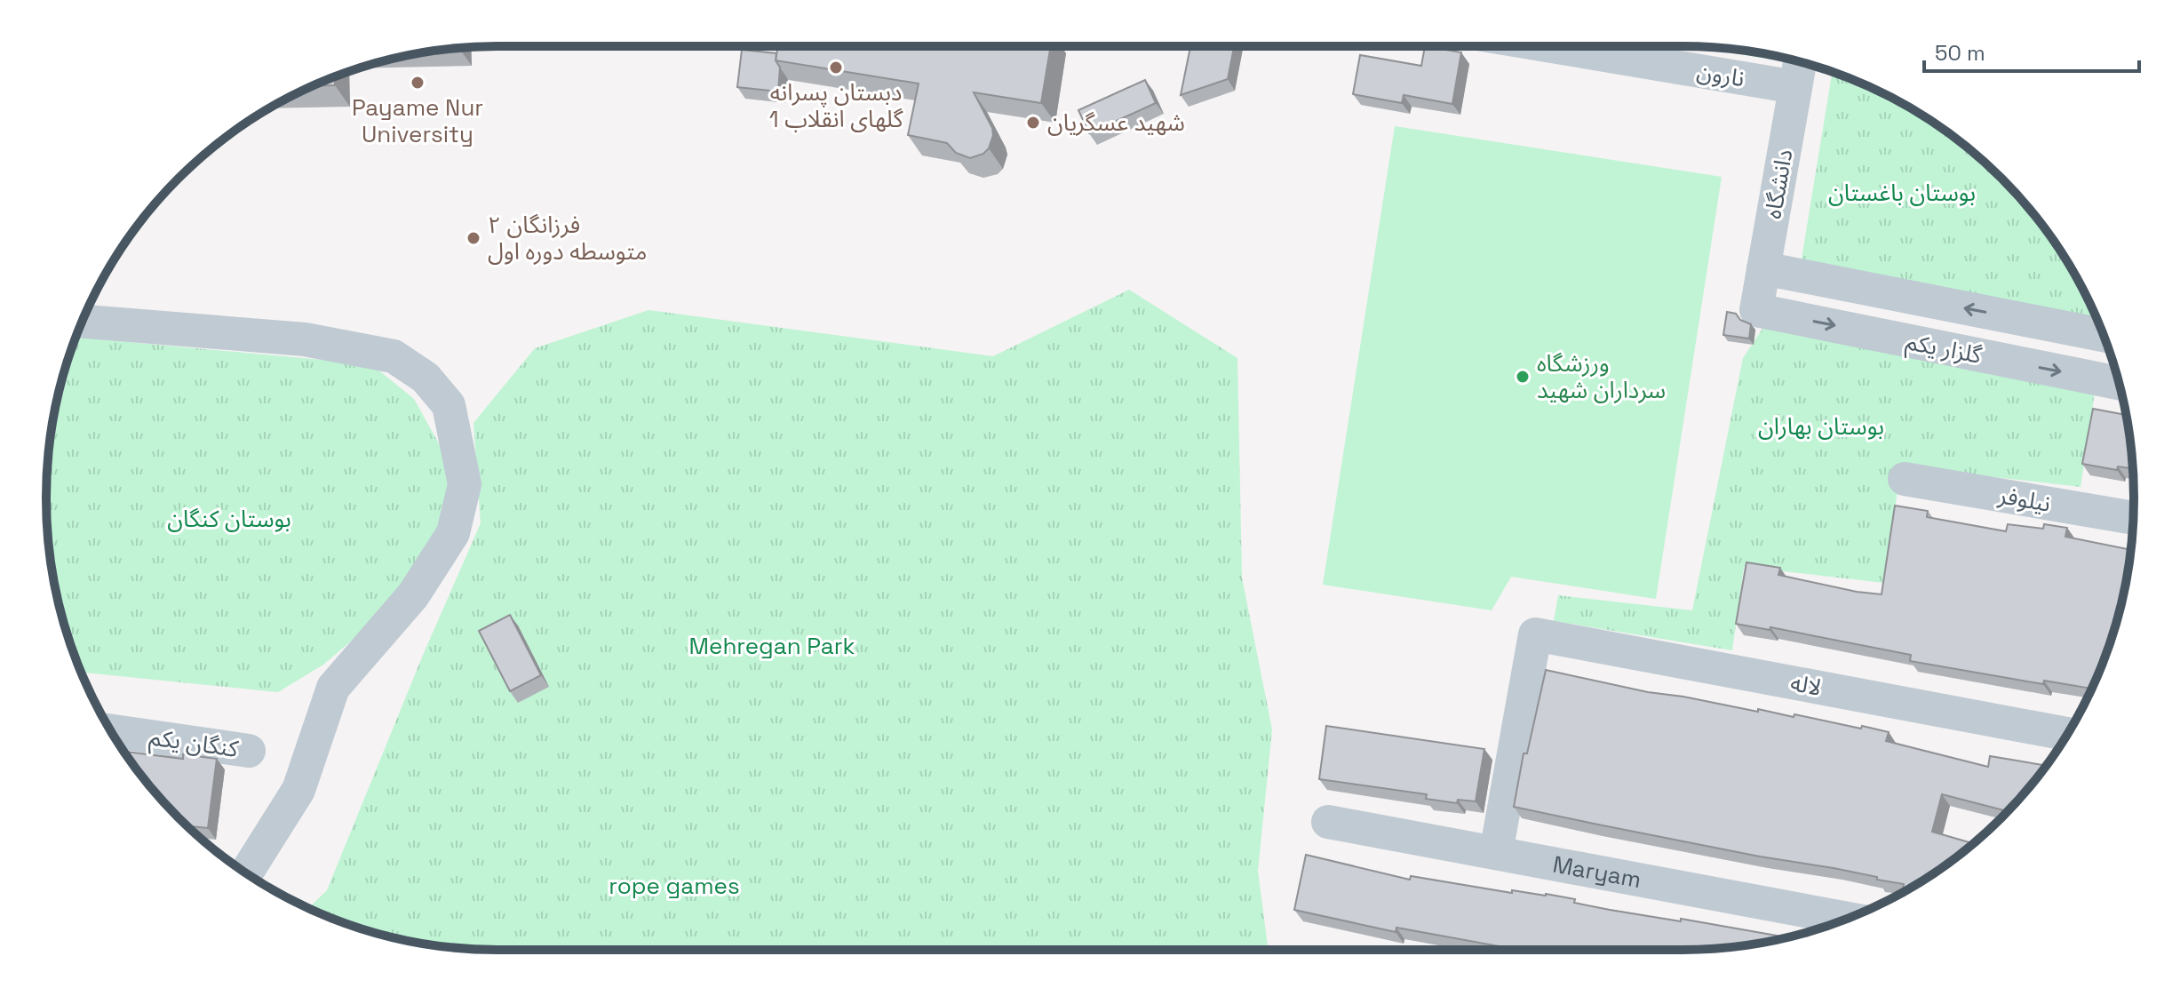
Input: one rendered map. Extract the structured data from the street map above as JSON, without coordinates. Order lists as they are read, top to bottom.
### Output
{
  "streets": {
    "street": [
      "نارون",
      "دانشگاه",
      "گلزار یکم",
      "نیلوفر",
      "لاله",
      "کنگان یکم",
      "Maryam"
    ]
  },
  "crossings": [
    ["نارون", "دانشگاه"],
    ["دانشگاه", "گلزار یکم"],
    ["لاله", "Maryam"]
  ],
  "parks": [
    "بوستان باغستان",
    "بوستان بهاران",
    "بوستان کنگان",
    "Mehregan Park",
    "rope games"
  ],
  "places": [
    "دبستان پسرانه گلهای انقلاب 1",
    "Payame Nur University",
    "شهید عسگریان",
    "فرزانگان ۲ متوسطه دوره اول",
    "ورزشگاه سرداران شهید"
  ],
  "scale_bar": "50 m"
}
